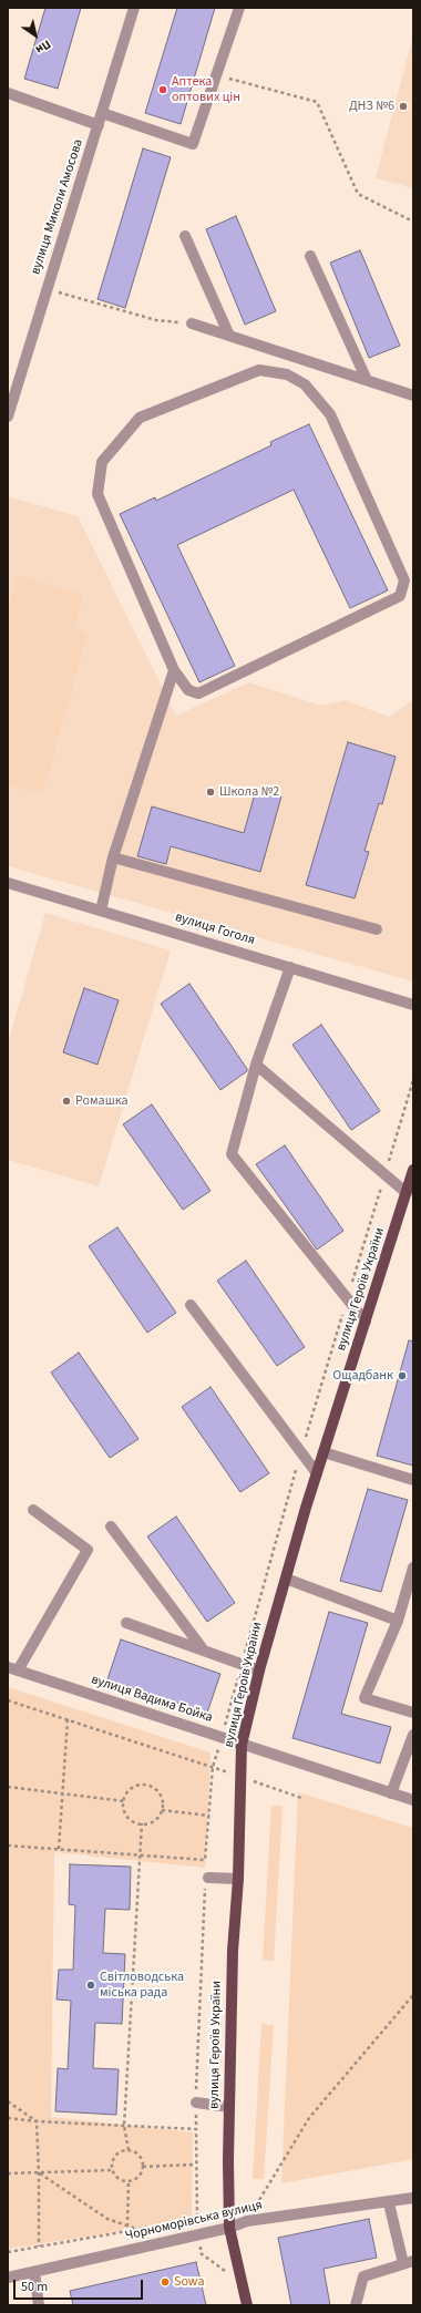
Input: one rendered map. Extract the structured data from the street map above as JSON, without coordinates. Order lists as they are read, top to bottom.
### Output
{
  "streets": {
    "main road": ["вулиця Героїв України"],
    "street": [
      "вулиця Миколи Амосова",
      "вулиця Гоголя",
      "вулиця Вадима Бойка",
      "Чорноморівська вулиця"
    ]
  },
  "crossings": [
    ["вулиця Героїв України", "вулиця Вадима Бойка"],
    ["вулиця Героїв України", "Чорноморівська вулиця"]
  ],
  "places": [
    "Аптека оптових цін",
    "ДНЗ №6",
    "Школа №2",
    "Ромашка",
    "Ощадбанк",
    "Світловодська міська рада",
    "Sowa"
  ],
  "scale_bar": "50 m",
  "north": "bottom right"
}
